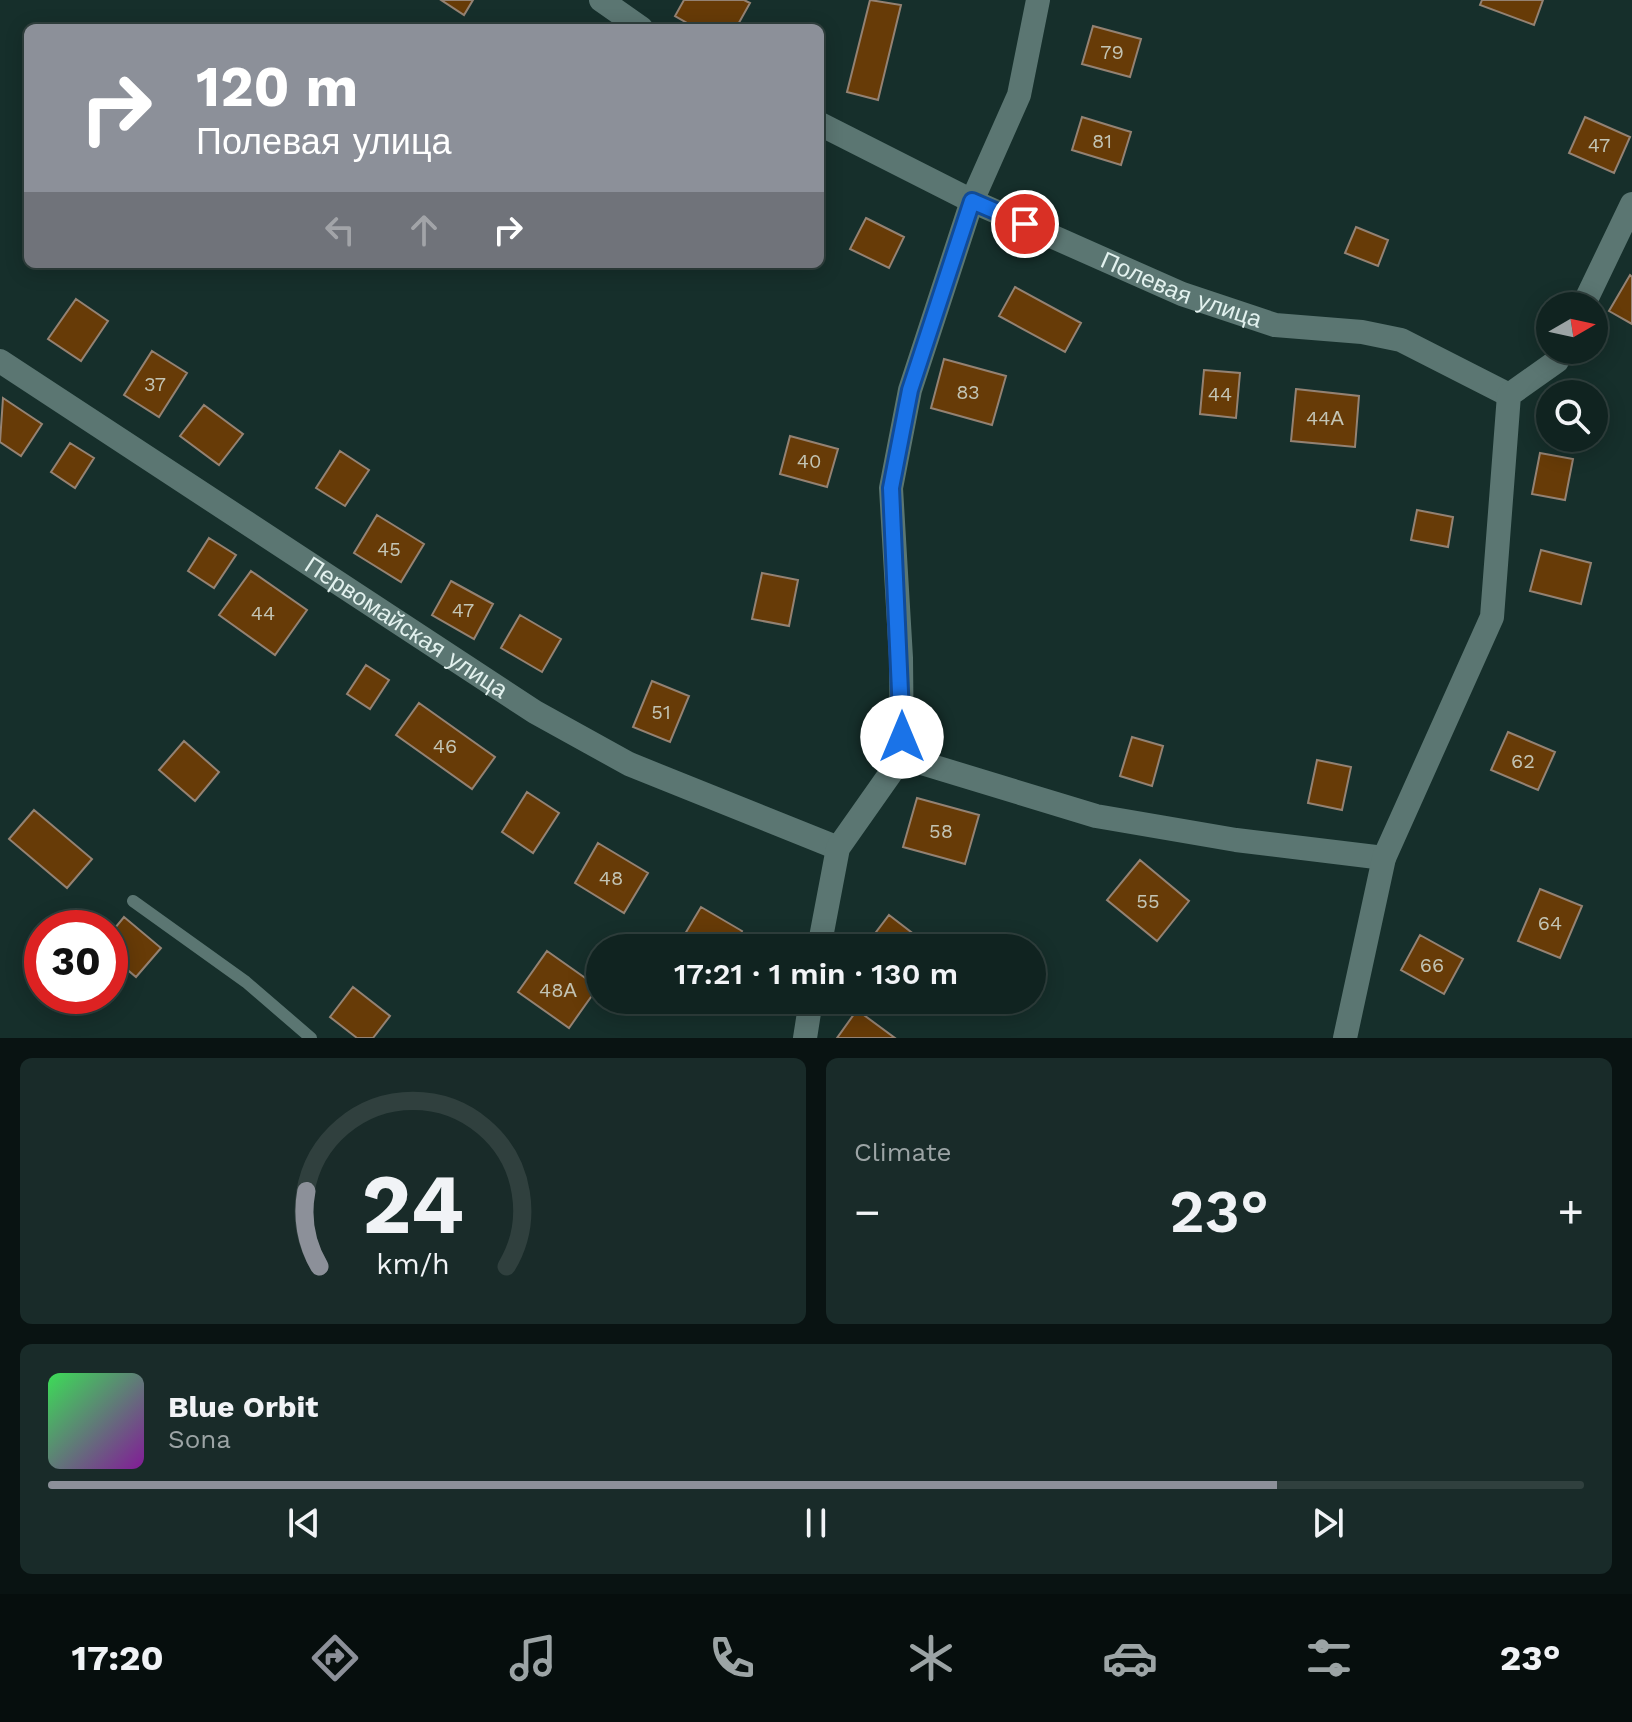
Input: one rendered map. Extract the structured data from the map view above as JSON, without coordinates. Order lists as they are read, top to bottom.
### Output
{
  "streets": {
    "street": ["Полевая улица", "Первомайская улица"]
  },
  "house_numbers": [
    "79",
    "81",
    "47",
    "37",
    "83",
    "44",
    "44А",
    "40",
    "45",
    "47",
    "44",
    "51",
    "46",
    "62",
    "58",
    "48",
    "55",
    "64",
    "66",
    "48А"
  ],
  "north": "right",
  "page": {
    "turn": ["120 m", "Полевая улица"],
    "limit": "30",
    "trip": "17:21 · 1 min · 130 m",
    "tile": "Climate",
    "heat": ["−", "23°", "+"],
    "song": ["Blue Orbit", "Sona"],
    "tabs": ["17:20", "23°"],
    "gauge": ["24", "km/h"]
  }
}
